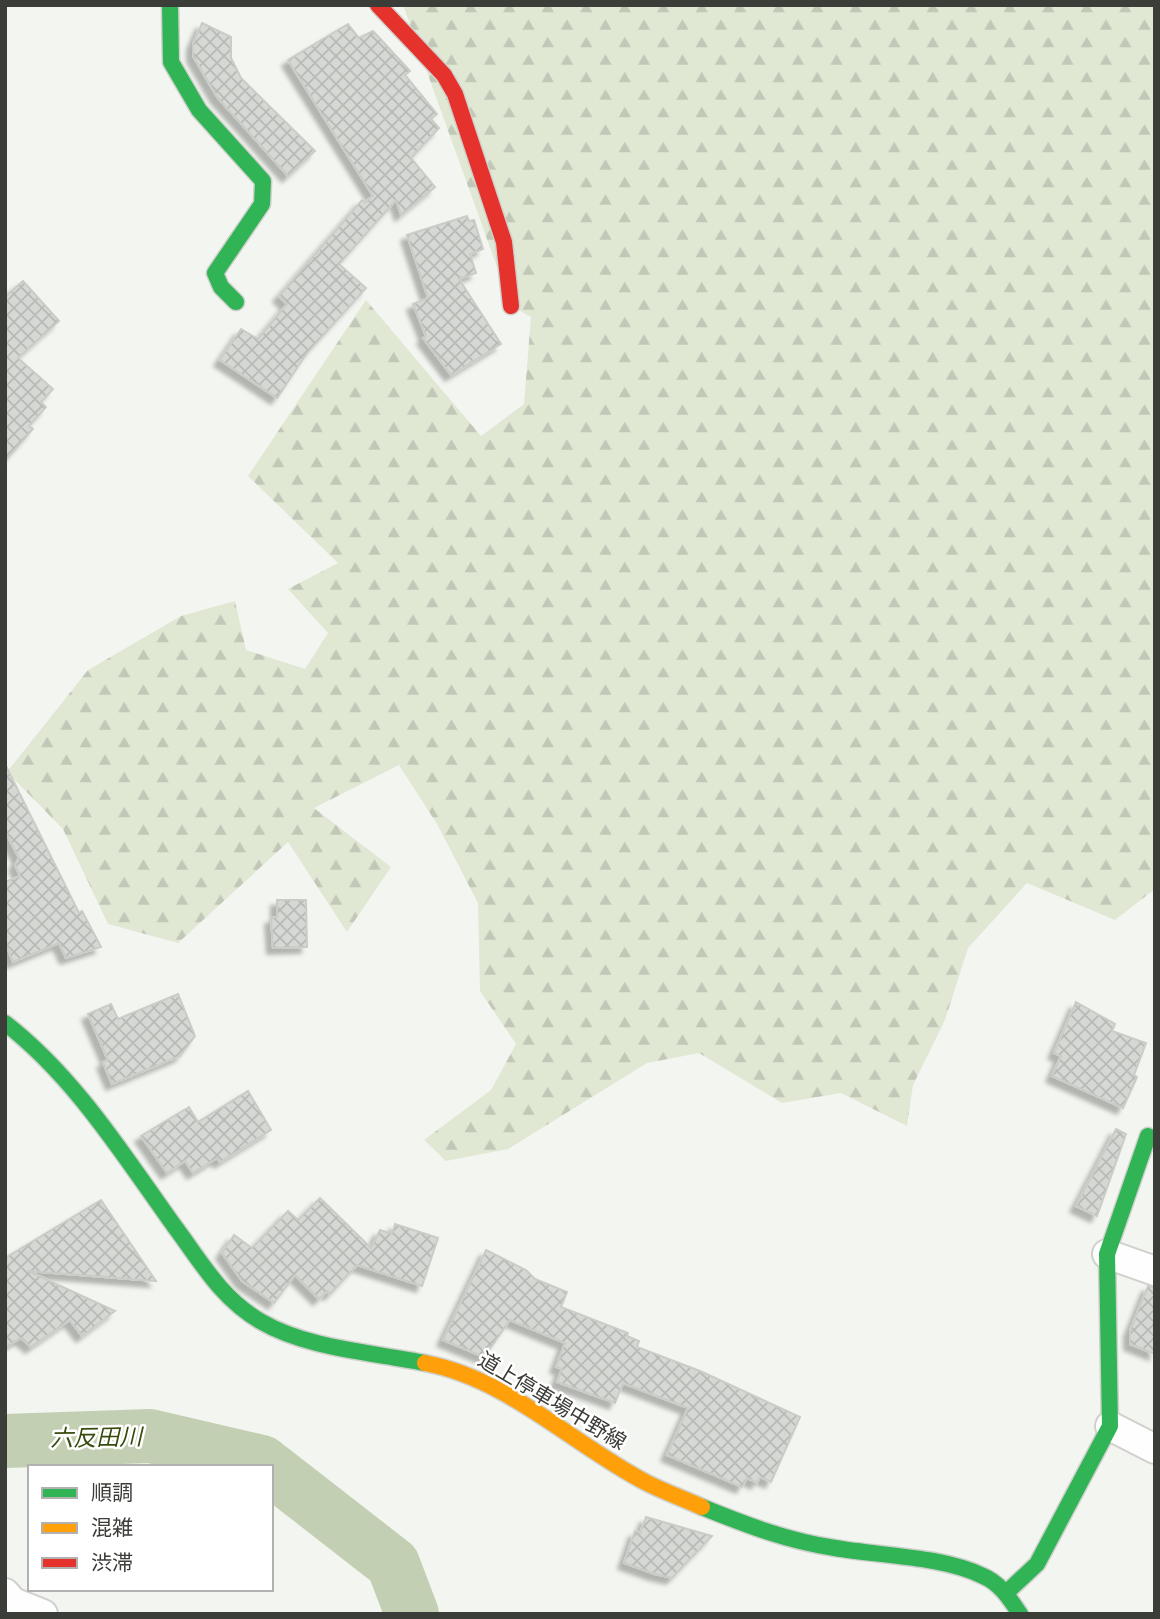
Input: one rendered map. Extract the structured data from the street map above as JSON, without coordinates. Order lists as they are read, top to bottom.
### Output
{
  "streets": {
    "main road": ["道上停車場中野線"]
  },
  "water": ["六反田川"],
  "legend": ["順調", "混雑", "渋滞"]
}
